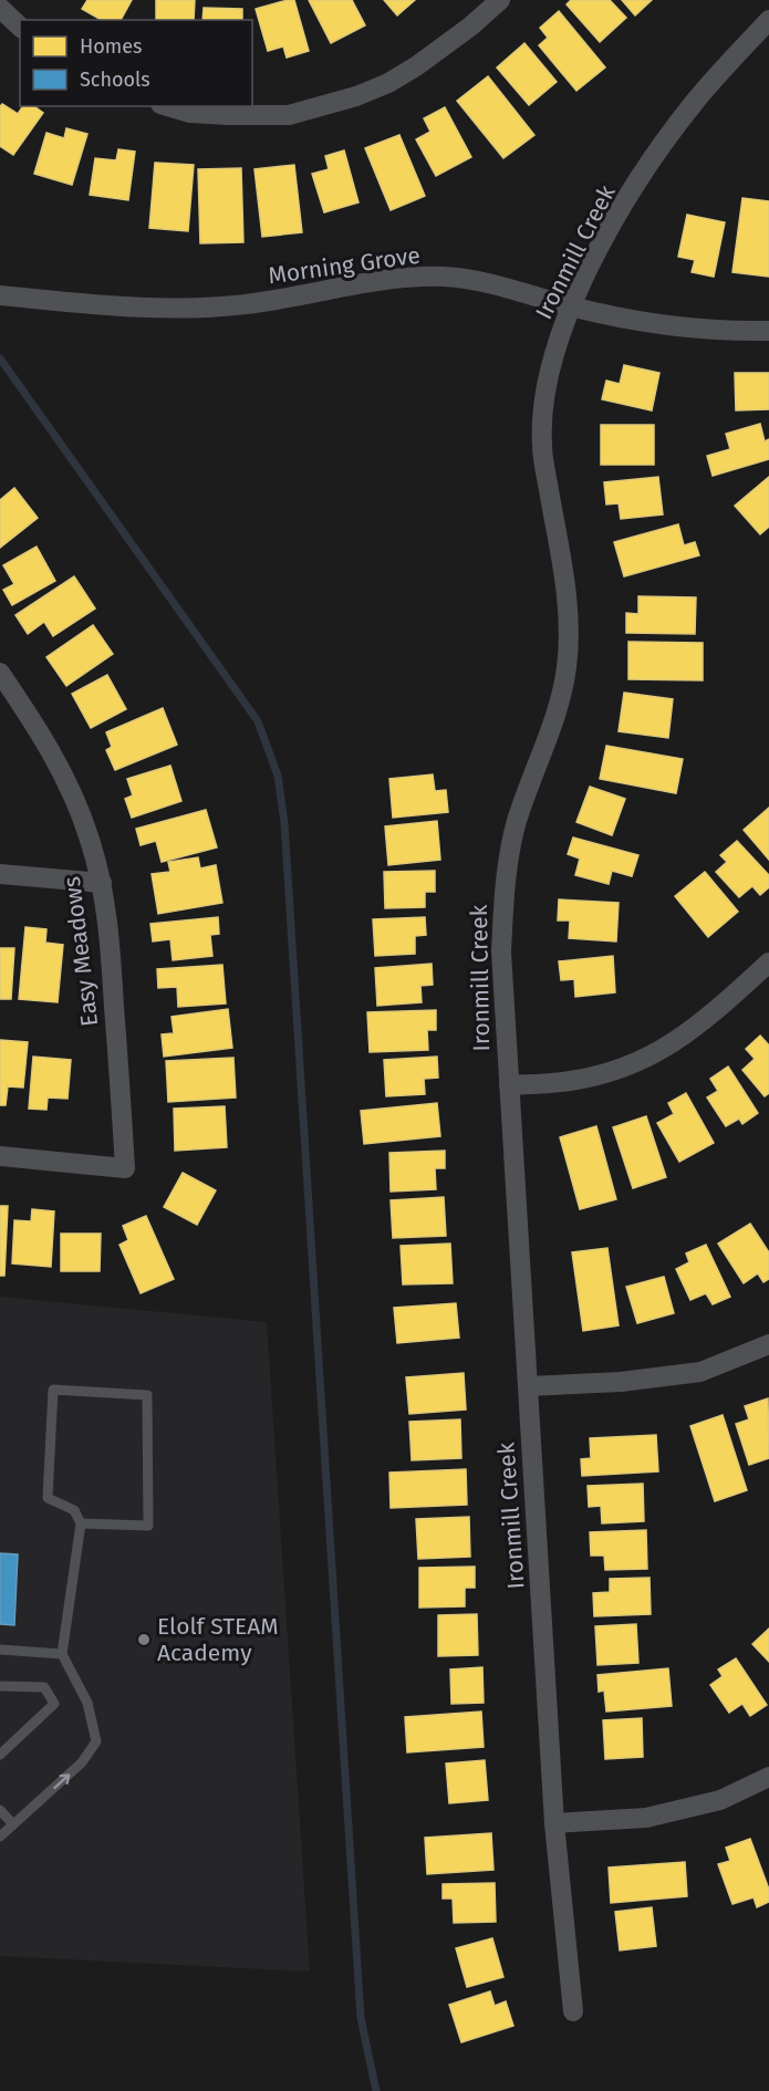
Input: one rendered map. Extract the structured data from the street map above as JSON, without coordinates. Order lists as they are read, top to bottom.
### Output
{
  "streets": {
    "street": ["Ironmill Creek", "Morning Grove", "Easy Meadows"]
  },
  "crossings": [
    ["Ironmill Creek", "Morning Grove"]
  ],
  "places": ["Elolf STEAM Academy"],
  "legend": ["Homes", "Schools"]
}
